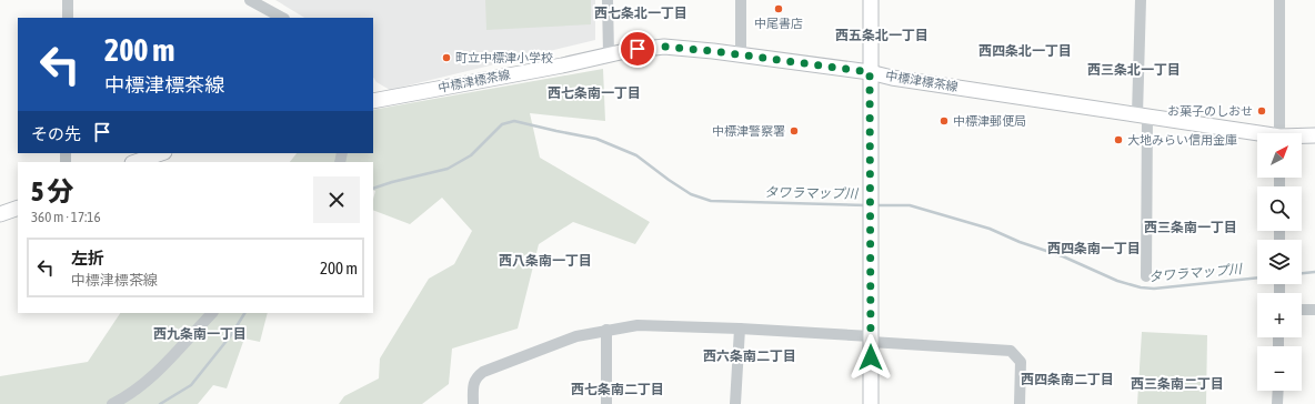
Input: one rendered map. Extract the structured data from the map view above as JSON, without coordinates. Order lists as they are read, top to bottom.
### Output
{
  "streets": {
    "main road": ["中標津標茶線"]
  },
  "districts": [
    "西七条北一丁目",
    "西五条北一丁目",
    "西四条北一丁目",
    "西三条北一丁目",
    "西七条南一丁目",
    "西三条南一丁目",
    "西四条南一丁目",
    "西八条南一丁目",
    "西九条南一丁目",
    "西六条南二丁目",
    "西四条南二丁目",
    "西三条南二丁目",
    "西七条南二丁目"
  ],
  "water": ["タワラマップ川"],
  "places": [
    "中尾書店",
    "町立中標津小学校",
    "お菓子のしおせ",
    "中標津郵便局",
    "中標津警察署",
    "大地みらい信用金庫"
  ],
  "north": "top right",
  "page": {
    "turn": ["200 m", "中標津標茶線"],
    "then": "その先",
    "map_buttons": ["+", "−"],
    "heading": ["5 分", "360 m · 17:16"],
    "list": [
      {
        "name": "左折",
        "note": "中標津標茶線",
        "value": "200 m"
      }
    ]
  }
}
